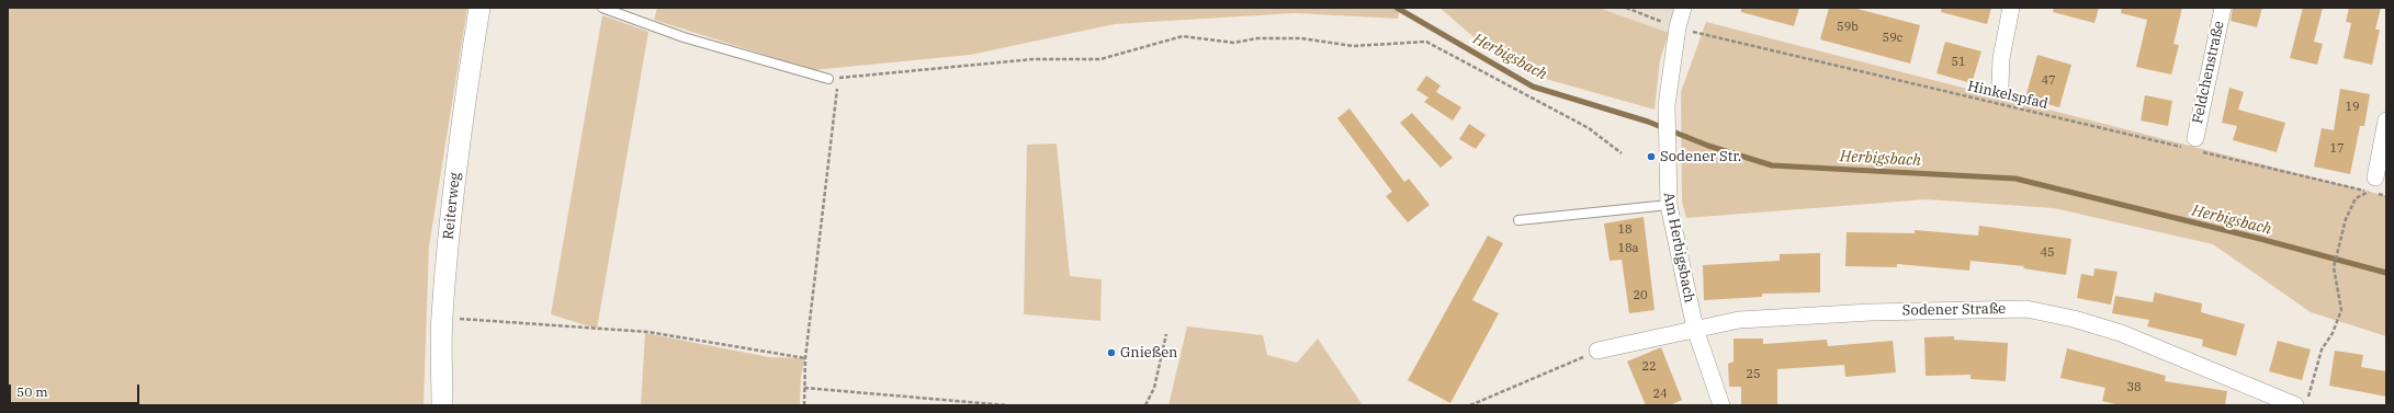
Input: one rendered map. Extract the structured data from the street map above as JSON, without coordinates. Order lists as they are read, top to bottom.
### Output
{
  "streets": {
    "street": [
      "Feldchenstraße",
      "Reiterweg",
      "Am Herbigsbach",
      "Sodener Straße"
    ],
    "path": ["Hinkelspfad"]
  },
  "crossings": [
    ["Feldchenstraße", "Hinkelspfad"],
    ["Hinkelspfad", "Am Herbigsbach"],
    ["Am Herbigsbach", "Sodener Straße"]
  ],
  "water": ["Herbigsbach"],
  "places": ["Sodener Str.", "Gnießen"],
  "house_numbers": [
    "59b",
    "59c",
    "51",
    "47",
    "19",
    "17",
    "18",
    "18a",
    "45",
    "20",
    "22",
    "25",
    "38",
    "24"
  ],
  "scale_bar": "50 m"
}
